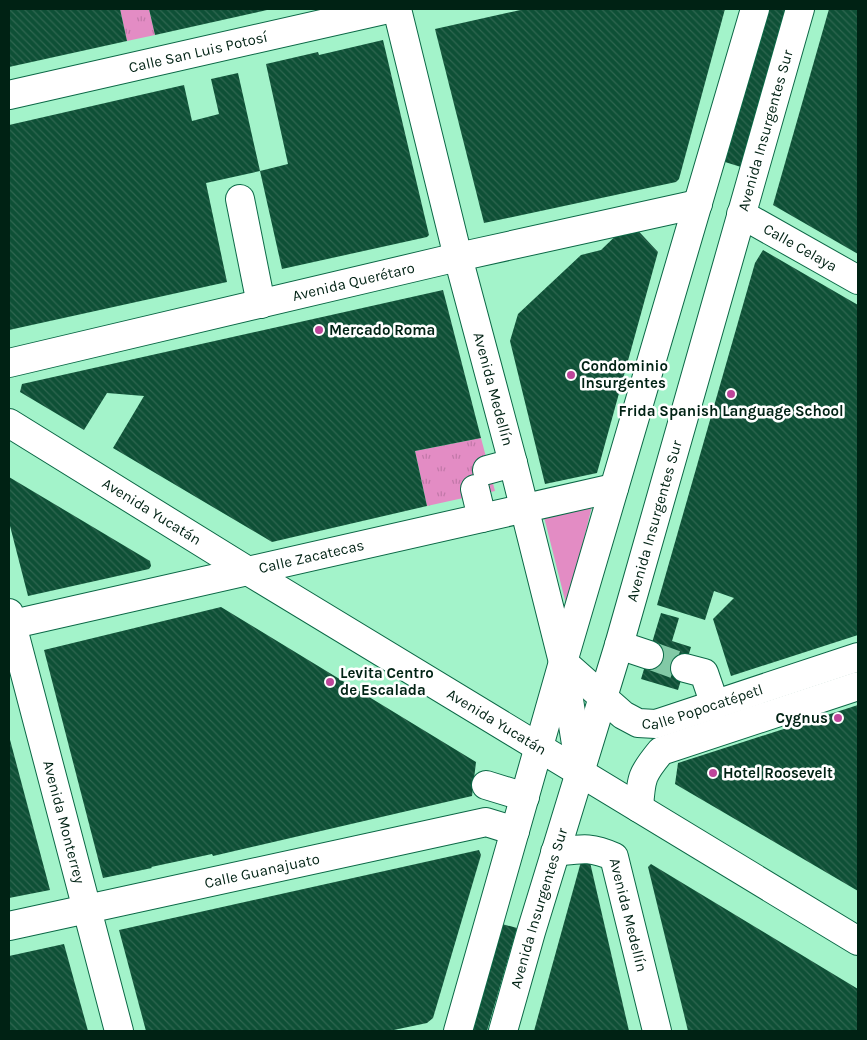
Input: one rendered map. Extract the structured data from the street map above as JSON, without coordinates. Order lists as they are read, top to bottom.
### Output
{
  "streets": {
    "main road": [
      "Calle San Luis Potosí",
      "Avenida Insurgentes Sur",
      "Calle Celaya",
      "Avenida Querétaro",
      "Avenida Medellín",
      "Avenida Yucatán",
      "Calle Zacatecas",
      "Calle Popocatépetl",
      "Avenida Monterrey",
      "Calle Guanajuato"
    ]
  },
  "crossings": [
    ["Avenida Insurgentes Sur", "Calle Celaya"],
    ["Avenida Insurgentes Sur", "Avenida Medellín"],
    ["Avenida Insurgentes Sur", "Avenida Yucatán"],
    ["Avenida Insurgentes Sur", "Calle Popocatépetl"],
    ["Avenida Querétaro", "Avenida Medellín"],
    ["Avenida Medellín", "Avenida Yucatán"],
    ["Avenida Medellín", "Calle Zacatecas"],
    ["Avenida Medellín", "Calle Popocatépetl"],
    ["Avenida Yucatán", "Calle Zacatecas"],
    ["Avenida Yucatán", "Calle Popocatépetl"],
    ["Calle Zacatecas", "Avenida Monterrey"],
    ["Avenida Monterrey", "Calle Guanajuato"]
  ],
  "places": [
    "Mercado Roma",
    "Condominio Insurgentes",
    "Frida Spanish Language School",
    "Levita Centro de Escalada",
    "Cygnus",
    "Hotel Roosevelt"
  ]
}
